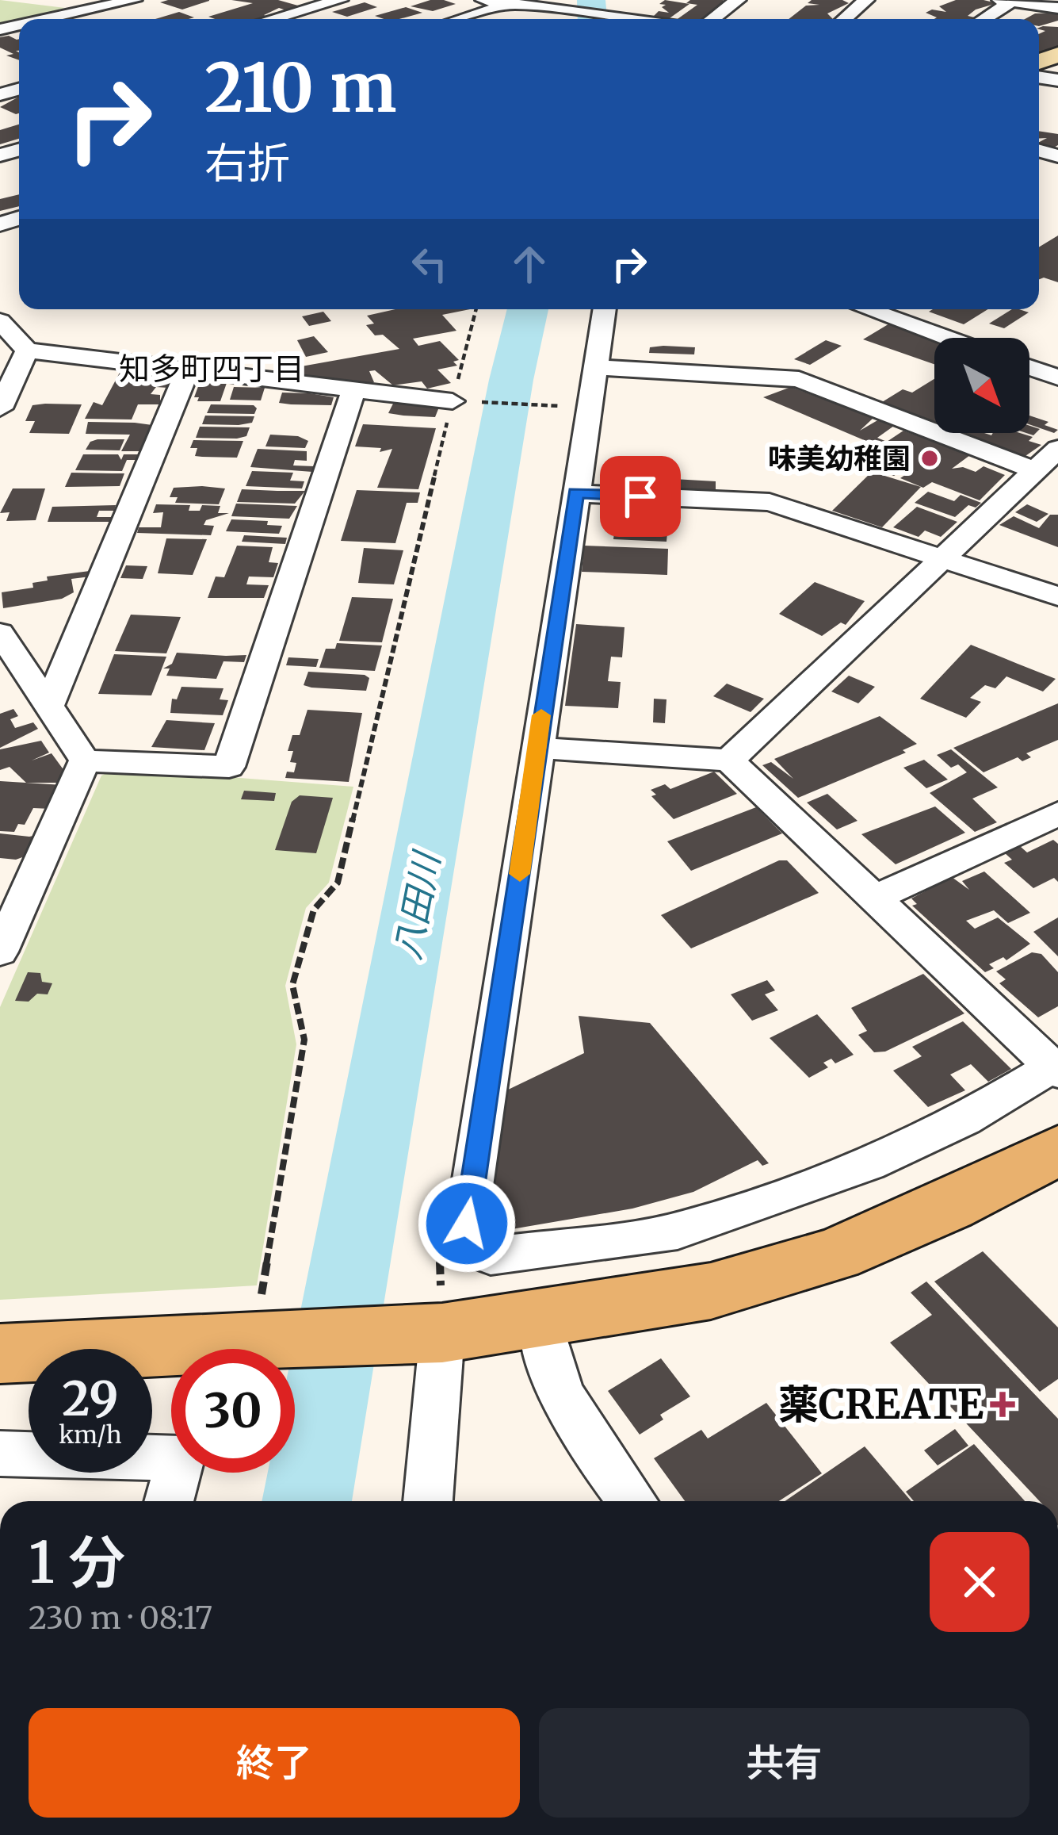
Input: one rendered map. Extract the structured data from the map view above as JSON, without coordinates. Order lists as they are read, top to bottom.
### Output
{
  "districts": ["知多町四丁目"],
  "water": ["八田川"],
  "places": {
    "other": ["味美幼稚園"],
    "health": ["薬CREATE"]
  },
  "north": "bottom right",
  "page": {
    "turn": ["210 m", "右折"],
    "speed": "29 km/h",
    "limit": "30",
    "heading": ["1 分", "230 m · 08:17"],
    "buttons": ["終了", "共有"]
  }
}
